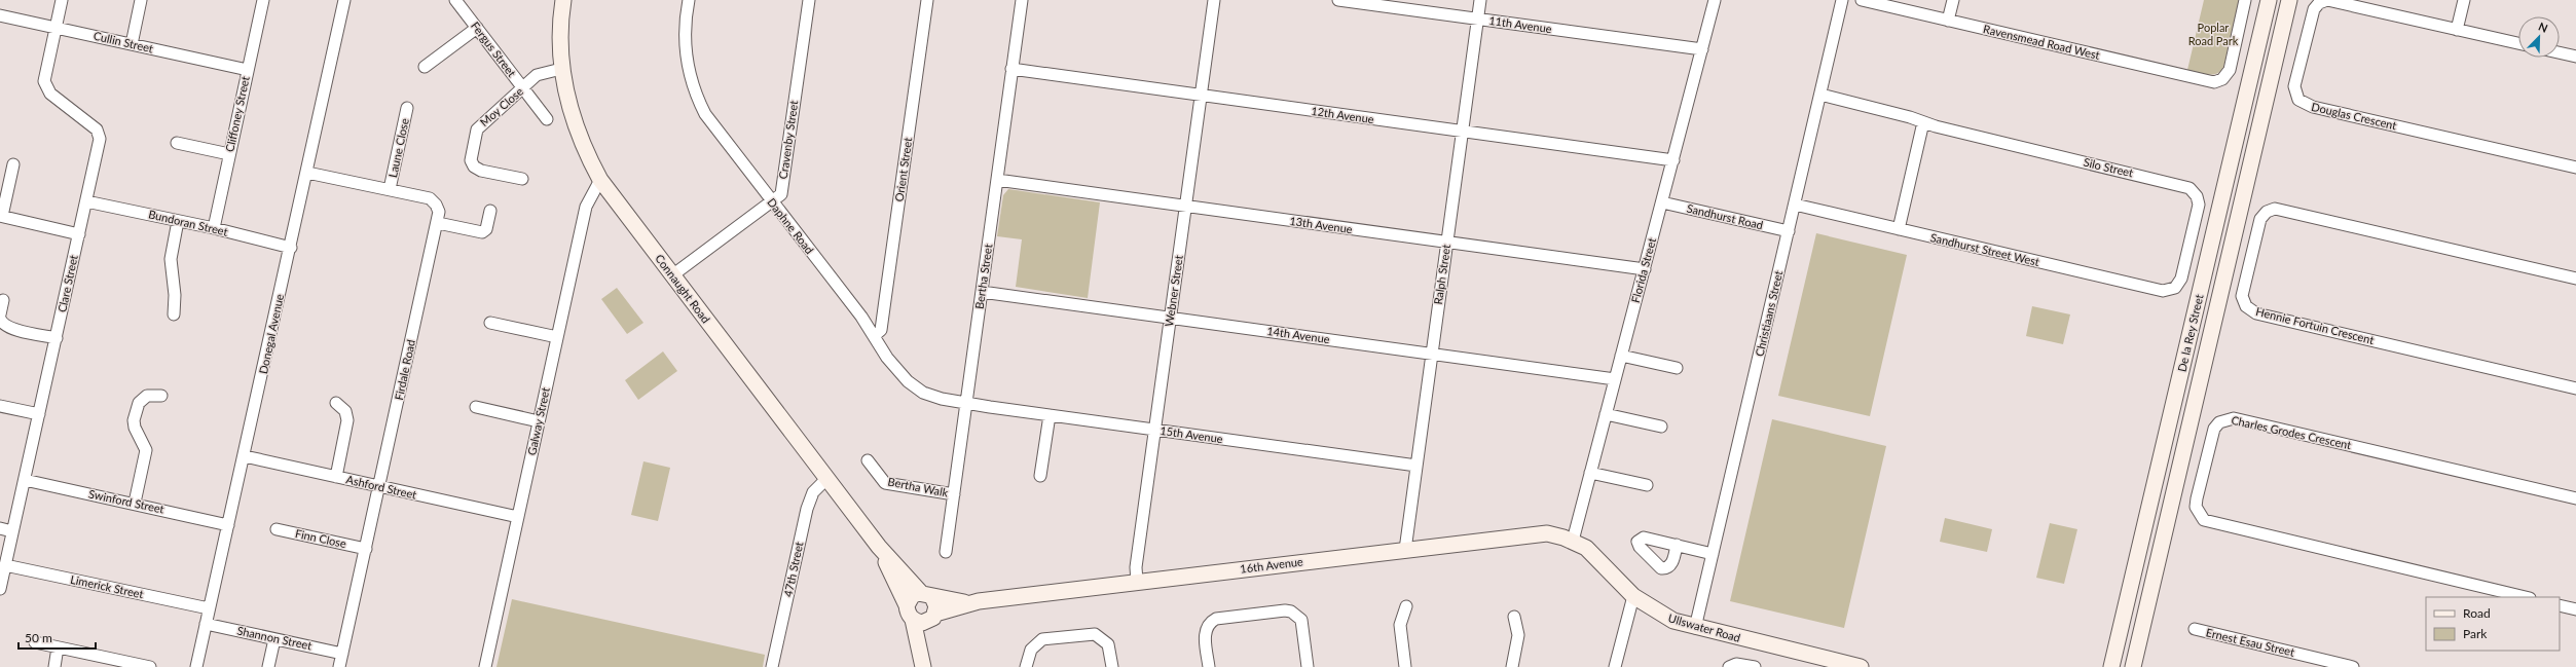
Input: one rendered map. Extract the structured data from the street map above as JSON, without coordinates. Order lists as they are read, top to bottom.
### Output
{
  "streets": {
    "street": [
      "11th Avenue",
      "Cullin Street",
      "Ravensmead Road West",
      "Fergus Street",
      "Moy Close",
      "Cliffoney Street",
      "12th Avenue",
      "Douglas Crescent",
      "Cravenby Street",
      "Laune Close",
      "Silo Street",
      "Orient Street",
      "Sandhurst Road",
      "Bundoran Street",
      "13th Avenue",
      "Daphne Road",
      "Sandhurst Street West",
      "Florida Street",
      "Ralph Street",
      "Bertha Street",
      "Clare Street",
      "Connaught Road",
      "Webner Street",
      "Christiaans Street",
      "Hennie Fortuin Crescent",
      "De la Rey Street",
      "Donegal Avenue",
      "14th Avenue",
      "Firdale Road",
      "Galway Street",
      "Charles Grodes Crescent",
      "15th Avenue",
      "Ashford Street",
      "Bertha Walk",
      "Swinford Street",
      "Finn Close",
      "16th Avenue",
      "47th Street",
      "Limerick Street",
      "Ullswater Road",
      "Shannon Street",
      "Ernest Esau Street"
    ]
  },
  "crossings": [
    ["11th Avenue", "Florida Street"],
    ["11th Avenue", "Ralph Street"],
    ["Cullin Street", "Cliffoney Street"],
    ["Cullin Street", "Clare Street"],
    ["Fergus Street", "Moy Close"],
    ["Moy Close", "Connaught Road"],
    ["Cliffoney Street", "Bundoran Street"],
    ["12th Avenue", "Florida Street"],
    ["12th Avenue", "Ralph Street"],
    ["12th Avenue", "Bertha Street"],
    ["12th Avenue", "Webner Street"],
    ["Cravenby Street", "Daphne Road"],
    ["Cravenby Street", "Connaught Road"],
    ["Laune Close", "Firdale Road"],
    ["Silo Street", "Sandhurst Street West"],
    ["Silo Street", "Christiaans Street"],
    ["Orient Street", "Daphne Road"],
    ["Sandhurst Road", "Florida Street"],
    ["Sandhurst Road", "Christiaans Street"],
    ["Bundoran Street", "Clare Street"],
    ["Bundoran Street", "Donegal Avenue"],
    ["13th Avenue", "Florida Street"],
    ["13th Avenue", "Ralph Street"],
    ["13th Avenue", "Bertha Street"],
    ["13th Avenue", "Webner Street"],
    ["Daphne Road", "Bertha Street"],
    ["Daphne Road", "15th Avenue"],
    ["Sandhurst Street West", "Christiaans Street"],
    ["Florida Street", "14th Avenue"],
    ["Florida Street", "16th Avenue"],
    ["Florida Street", "Ullswater Road"],
    ["Ralph Street", "14th Avenue"],
    ["Ralph Street", "15th Avenue"],
    ["Ralph Street", "16th Avenue"],
    ["Bertha Street", "14th Avenue"],
    ["Bertha Street", "15th Avenue"],
    ["Bertha Street", "Bertha Walk"],
    ["Clare Street", "Swinford Street"],
    ["Clare Street", "Limerick Street"],
    ["Connaught Road", "Galway Street"],
    ["Connaught Road", "16th Avenue"],
    ["Connaught Road", "47th Street"],
    ["Webner Street", "14th Avenue"],
    ["Webner Street", "15th Avenue"],
    ["Webner Street", "16th Avenue"],
    ["Christiaans Street", "Ullswater Road"],
    ["Donegal Avenue", "Firdale Road"],
    ["Donegal Avenue", "Ashford Street"],
    ["Donegal Avenue", "Swinford Street"],
    ["Donegal Avenue", "Limerick Street"],
    ["Donegal Avenue", "Shannon Street"],
    ["Firdale Road", "Ashford Street"],
    ["Firdale Road", "Finn Close"],
    ["Firdale Road", "Shannon Street"],
    ["Galway Street", "Ashford Street"],
    ["16th Avenue", "Ullswater Road"]
  ],
  "parks": ["Poplar Road Park"],
  "legend": ["Road", "Park"],
  "scale_bar": "50 m",
  "north": "top right"
}
